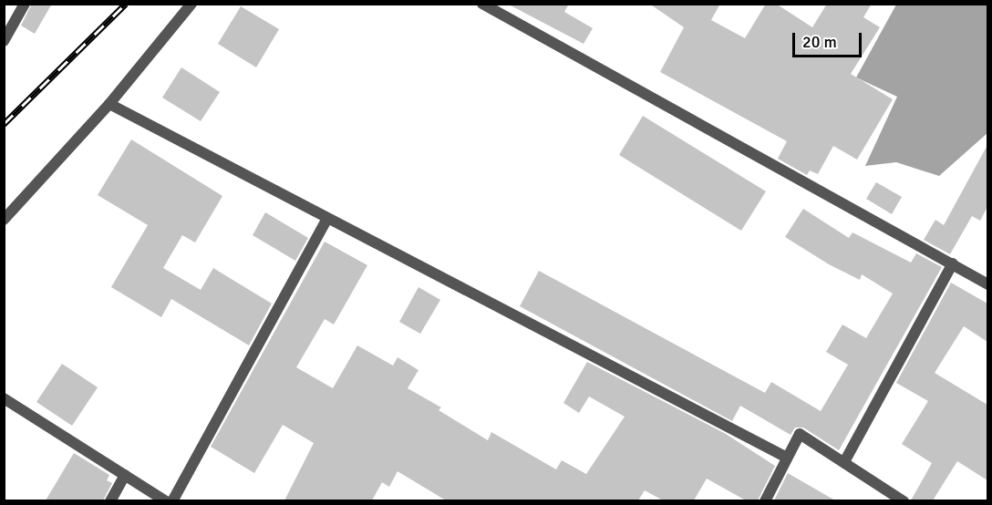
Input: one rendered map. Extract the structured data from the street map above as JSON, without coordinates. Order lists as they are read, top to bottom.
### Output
{
  "scale_bar": "20 m"
}
